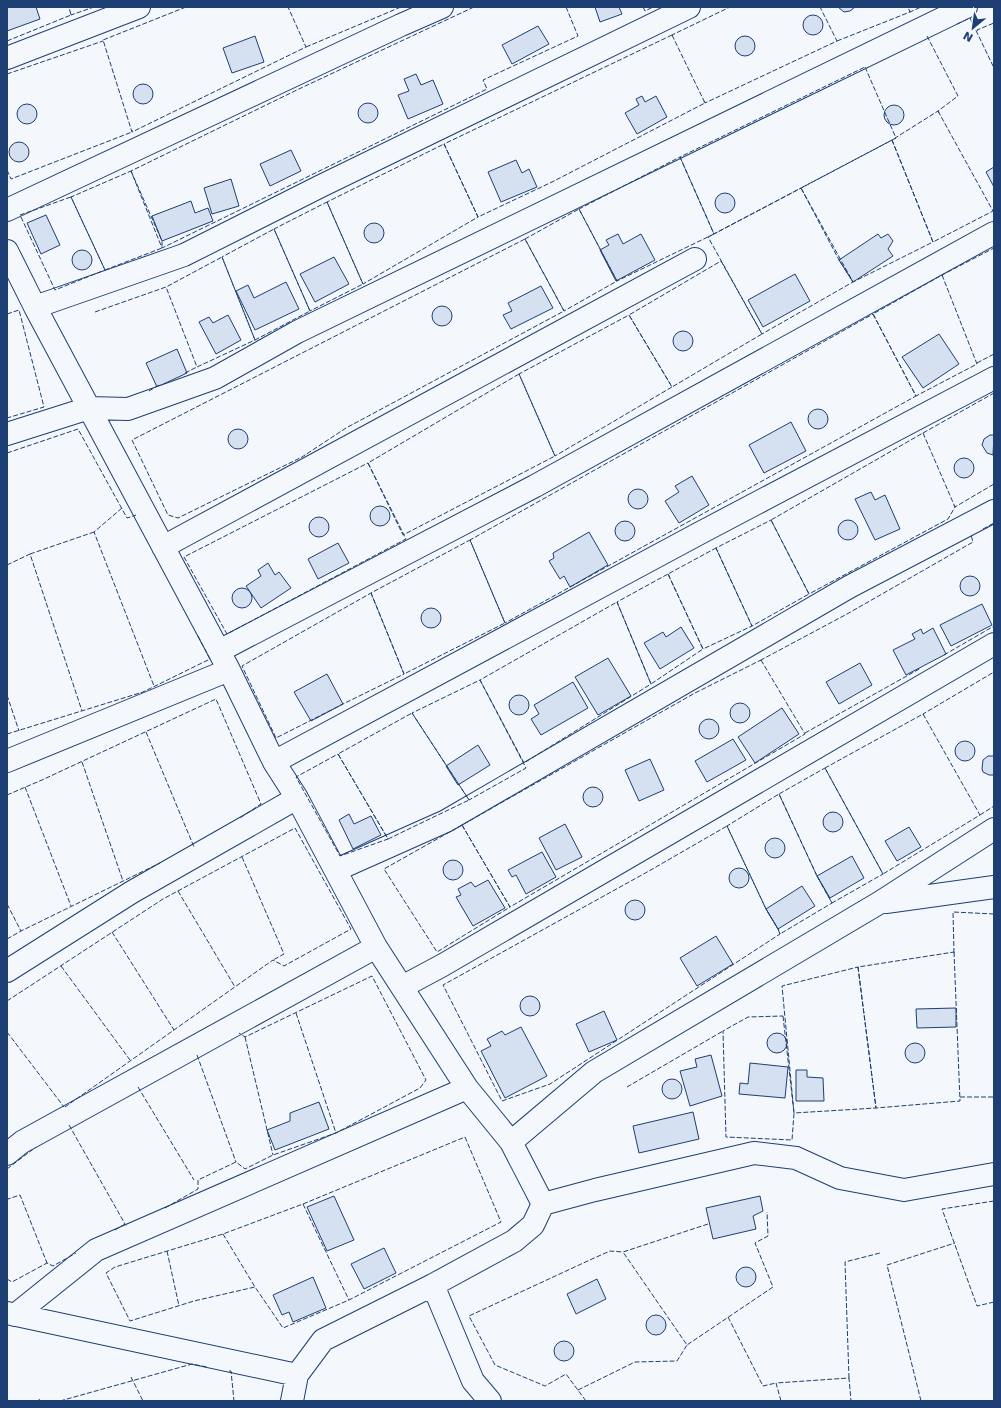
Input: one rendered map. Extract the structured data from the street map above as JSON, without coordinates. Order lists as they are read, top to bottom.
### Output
{
  "north": "bottom left"
}
